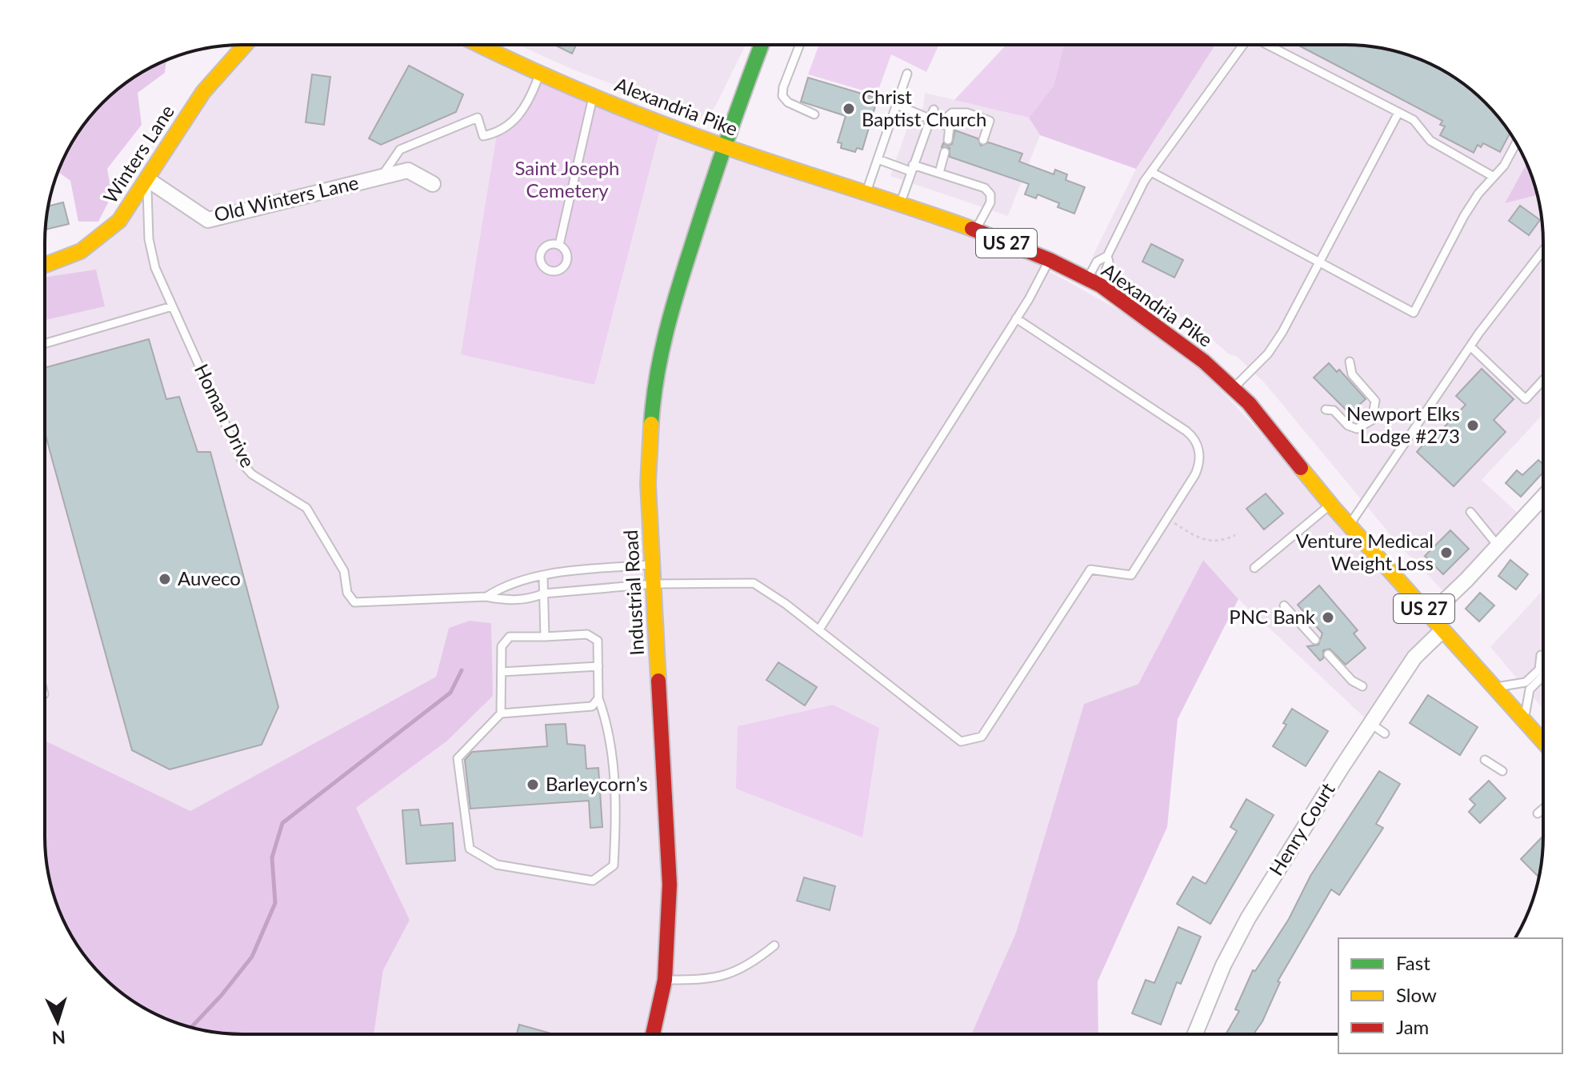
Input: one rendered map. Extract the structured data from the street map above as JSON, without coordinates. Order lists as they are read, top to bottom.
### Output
{
  "streets": {
    "main road": [
      "Alexandria Pike",
      "Winters Lane",
      "US 27",
      "Industrial Road"
    ],
    "street": ["Old Winters Lane", "Henry Court"],
    "lane": ["Homan Drive"]
  },
  "crossings": [
    ["Alexandria Pike", "Industrial Road"],
    ["Alexandria Pike", "Henry Court"],
    ["Winters Lane", "Old Winters Lane"],
    ["Winters Lane", "Homan Drive"],
    ["Old Winters Lane", "Homan Drive"],
    ["Homan Drive", "Industrial Road"]
  ],
  "parks": ["Saint Joseph Cemetery"],
  "places": [
    "Christ Baptist Church",
    "Newport Elks Lodge #273",
    "Venture Medical Weight Loss",
    "Auveco",
    "PNC Bank",
    "Barleycorn’s"
  ],
  "legend": ["Fast", "Slow", "Jam"],
  "north": "bottom"
}
